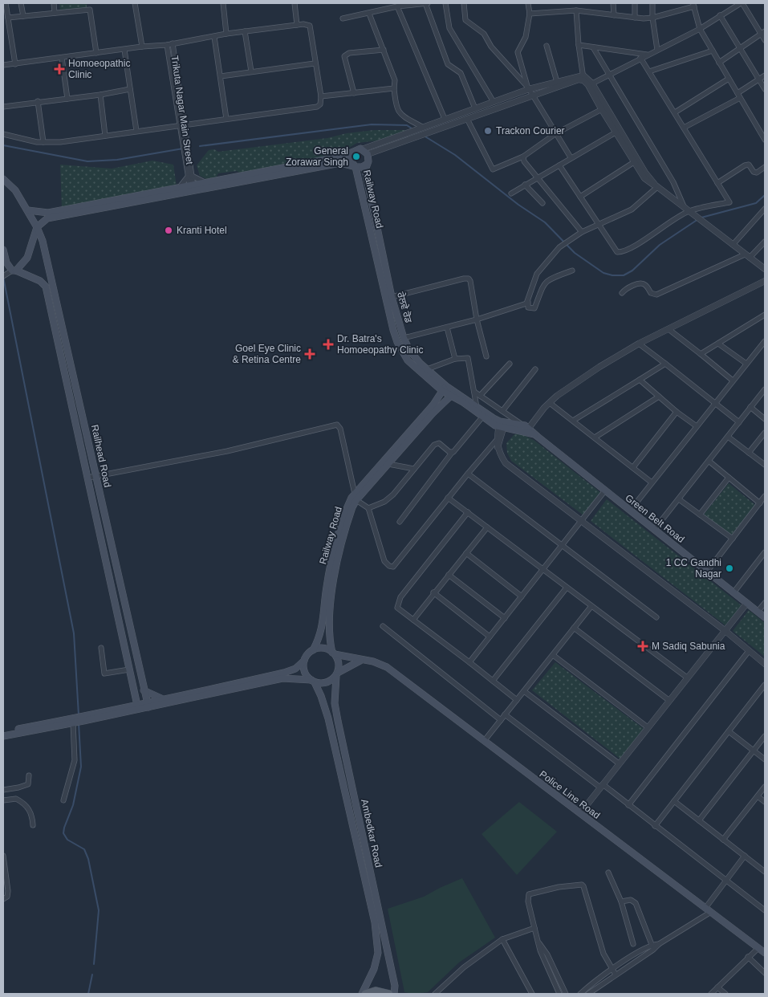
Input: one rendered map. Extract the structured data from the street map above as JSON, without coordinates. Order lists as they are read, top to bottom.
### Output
{
  "streets": {
    "main road": [
      "Railway Road",
      "ਰੇਲਵੇ ਰੋਡ",
      "Railhead Road",
      "Green Belt Road",
      "Police Line Road",
      "Ambedkar Road"
    ],
    "street": ["Trikuta Nagar Main Street"]
  },
  "crossings": [
    ["Trikuta Nagar Main Street", "Railway Road"],
    ["Railway Road", "ਰੇਲਵੇ ਰੋਡ"],
    ["Railway Road", "Railhead Road"],
    ["Railway Road", "Green Belt Road"],
    ["Railway Road", "Police Line Road"],
    ["Railway Road", "Ambedkar Road"],
    ["Police Line Road", "Ambedkar Road"]
  ],
  "places": {
    "health": [
      "Homoeopathic Clinic",
      "Dr. Batra's Homoeopathy Clinic",
      "Goel Eye Clinic & Retina Centre",
      "M Sadiq Sabunia"
    ],
    "other": [
      "Trackon Courier",
      "General Zorawar Singh",
      "Kranti Hotel",
      "1 CC Gandhi Nagar"
    ]
  }
}
